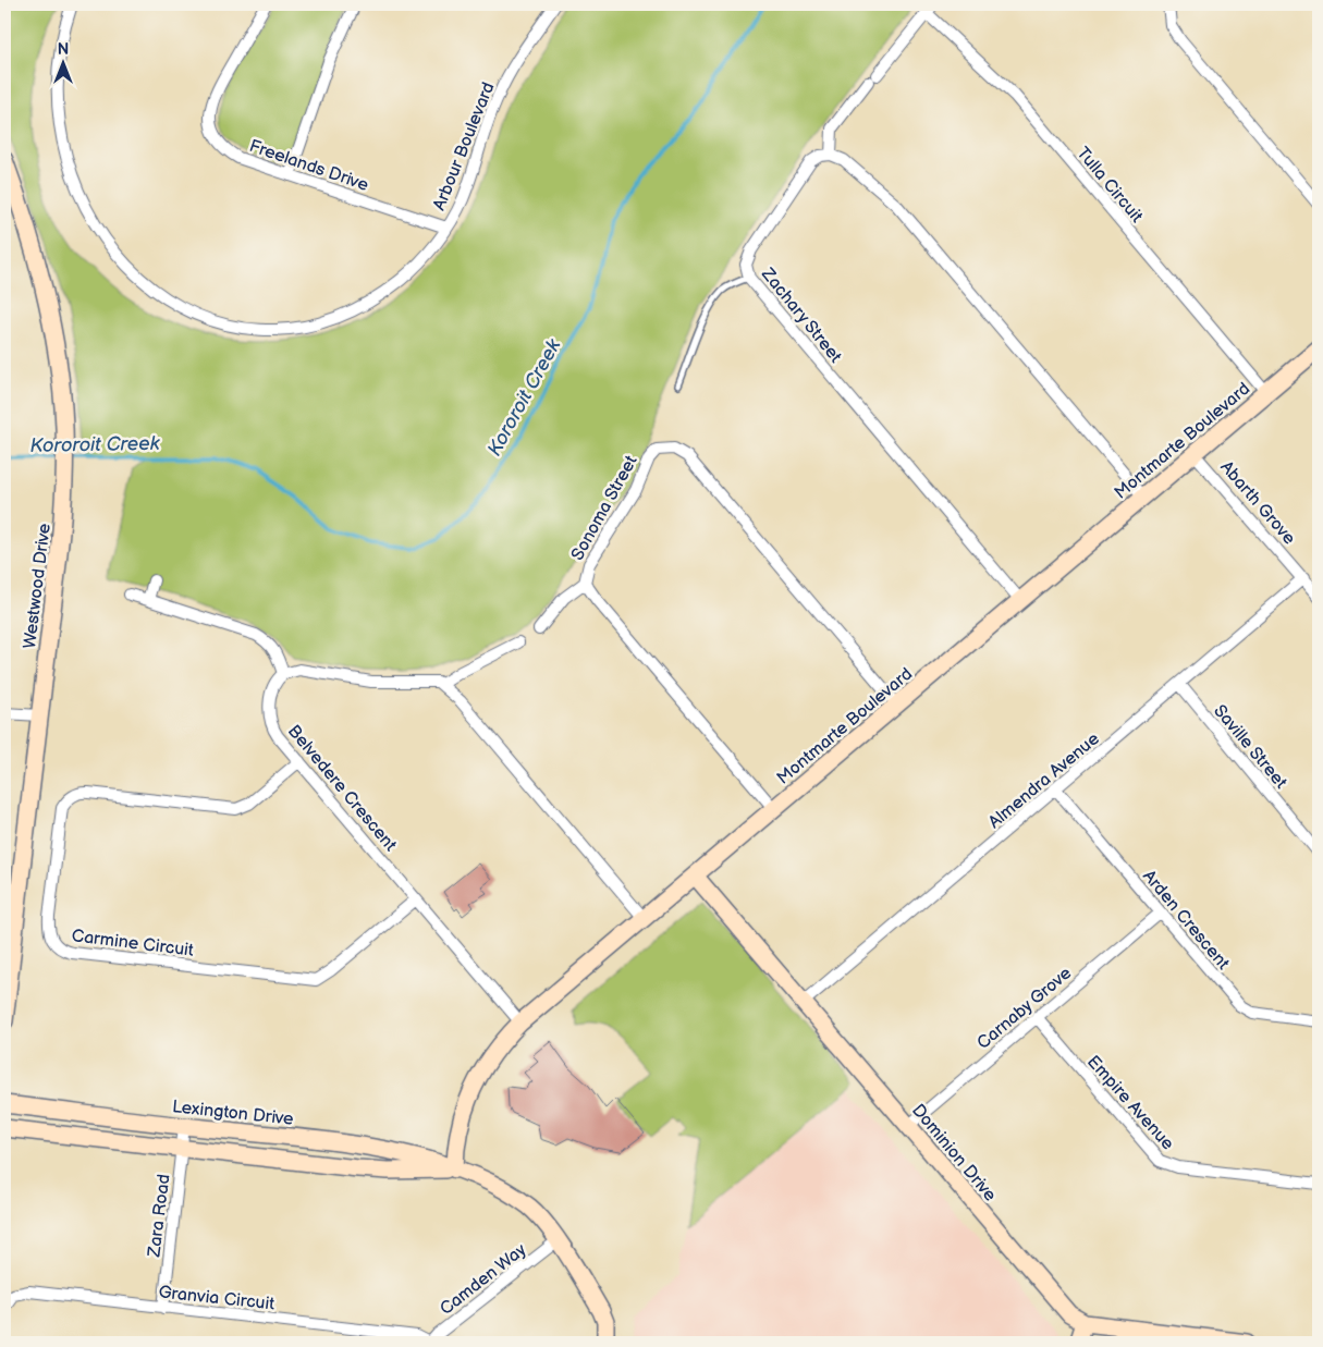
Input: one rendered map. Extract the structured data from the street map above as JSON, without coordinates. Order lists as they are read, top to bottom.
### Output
{
  "streets": {
    "street": [
      "Arbour Boulevard",
      "Freelands Drive",
      "Tulla Circuit",
      "Zachary Street",
      "Montmarte Boulevard",
      "Abarth Grove",
      "Sonoma Street",
      "Westwood Drive",
      "Saville Street",
      "Almendra Avenue",
      "Belvedere Crescent",
      "Arden Crescent",
      "Carmine Circuit",
      "Carnaby Grove",
      "Empire Avenue",
      "Lexington Drive",
      "Dominion Drive",
      "Zara Road",
      "Camden Way",
      "Granvia Circuit"
    ]
  },
  "crossings": [
    ["Arbour Boulevard", "Freelands Drive"],
    ["Tulla Circuit", "Montmarte Boulevard"],
    ["Zachary Street", "Montmarte Boulevard"],
    ["Montmarte Boulevard", "Abarth Grove"],
    ["Montmarte Boulevard", "Sonoma Street"],
    ["Montmarte Boulevard", "Belvedere Crescent"],
    ["Montmarte Boulevard", "Lexington Drive"],
    ["Montmarte Boulevard", "Dominion Drive"],
    ["Abarth Grove", "Almendra Avenue"],
    ["Saville Street", "Almendra Avenue"],
    ["Almendra Avenue", "Arden Crescent"],
    ["Almendra Avenue", "Dominion Drive"],
    ["Belvedere Crescent", "Carmine Circuit"],
    ["Arden Crescent", "Carnaby Grove"],
    ["Carnaby Grove", "Empire Avenue"],
    ["Carnaby Grove", "Dominion Drive"],
    ["Lexington Drive", "Zara Road"],
    ["Lexington Drive", "Camden Way"],
    ["Zara Road", "Granvia Circuit"],
    ["Camden Way", "Granvia Circuit"]
  ],
  "water": ["Kororoit Creek"],
  "north": "top"
}
